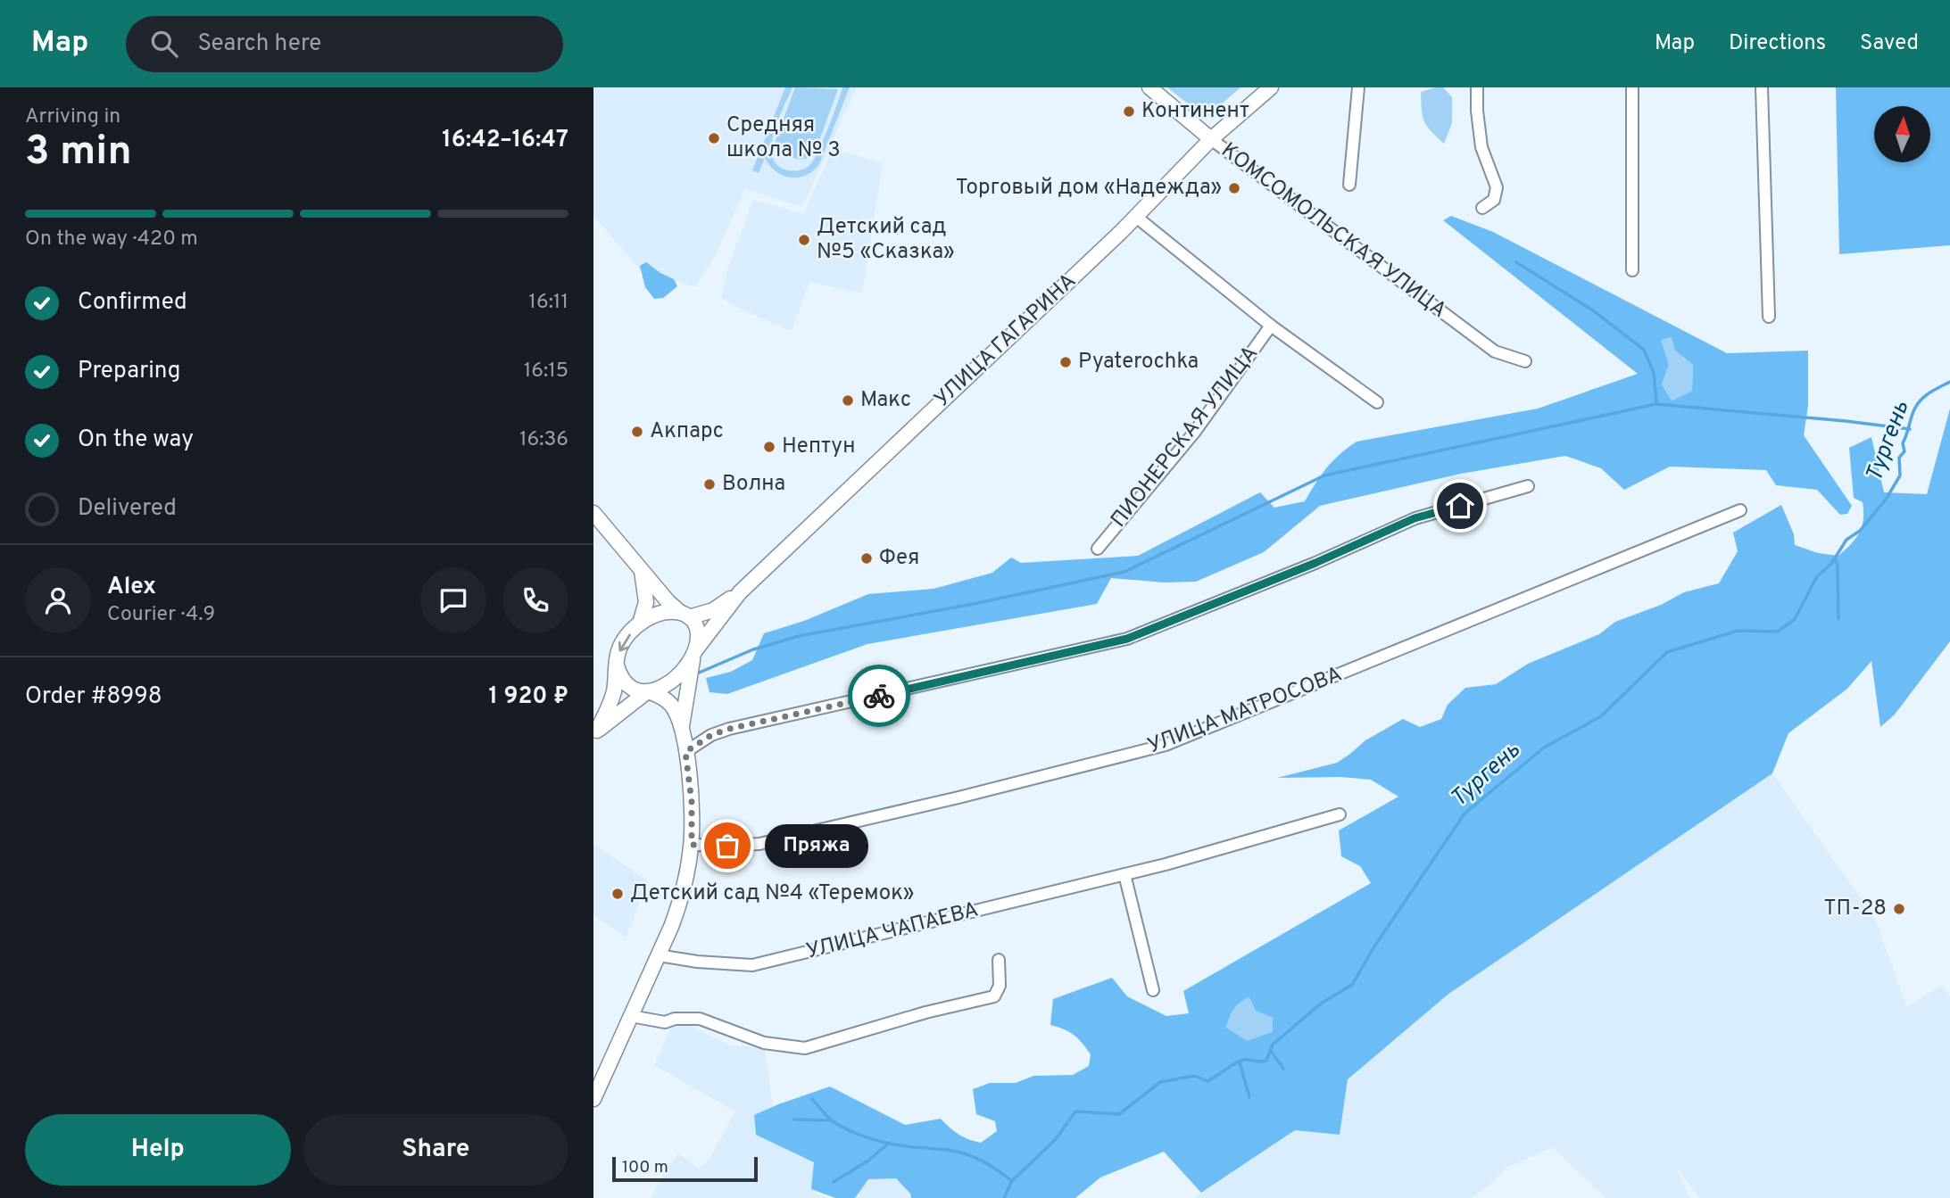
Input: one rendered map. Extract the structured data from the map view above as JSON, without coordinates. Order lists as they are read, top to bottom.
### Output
{
  "streets": {
    "main road": ["КОМСОМОЛЬСКАЯ УЛИЦА", "УЛИЦА ГАГАРИНА"],
    "street": ["ПИОНЕРСКАЯ УЛИЦА", "УЛИЦА МАТРОСОВА", "УЛИЦА ЧАПАЕВА"]
  },
  "crossings": [
    ["КОМСОМОЛЬСКАЯ УЛИЦА", "УЛИЦА ГАГАРИНА"],
    ["УЛИЦА ГАГАРИНА", "ПИОНЕРСКАЯ УЛИЦА"],
    ["УЛИЦА ГАГАРИНА", "УЛИЦА МАТРОСОВА"],
    ["УЛИЦА ГАГАРИНА", "УЛИЦА ЧАПАЕВА"]
  ],
  "water": ["Тургень"],
  "places": [
    "Континент",
    "Средняя школа № 3",
    "Торговый дом «Надежда»",
    "Детский сад №5 «Сказка»",
    "Pyaterochka",
    "Макс",
    "Акпарс",
    "Нептун",
    "Волна",
    "Фея",
    "Пряжа",
    "Детский сад №4 «Теремок»",
    "ТП-28"
  ],
  "scale_bar": "100 m",
  "north": "top",
  "page": {
    "header": "Map",
    "search": "Search here",
    "nav": ["Map", "Directions", "Saved"],
    "heading": ["3 min", "Arriving in", "16:42–16:47"],
    "panel": [
      "Alex",
      "Courier · 4.9",
      "Order #8998",
      "1 920 ₽"
    ],
    "bar": "On the way · 420 m",
    "list": [
      ["Confirmed", "16:11"],
      ["Preparing", "16:15"],
      ["On the way", "16:36"],
      "Delivered"
    ],
    "bubble": "Пряжа",
    "buttons": ["Help", "Share"],
    "scale": "100 m"
  }
}
